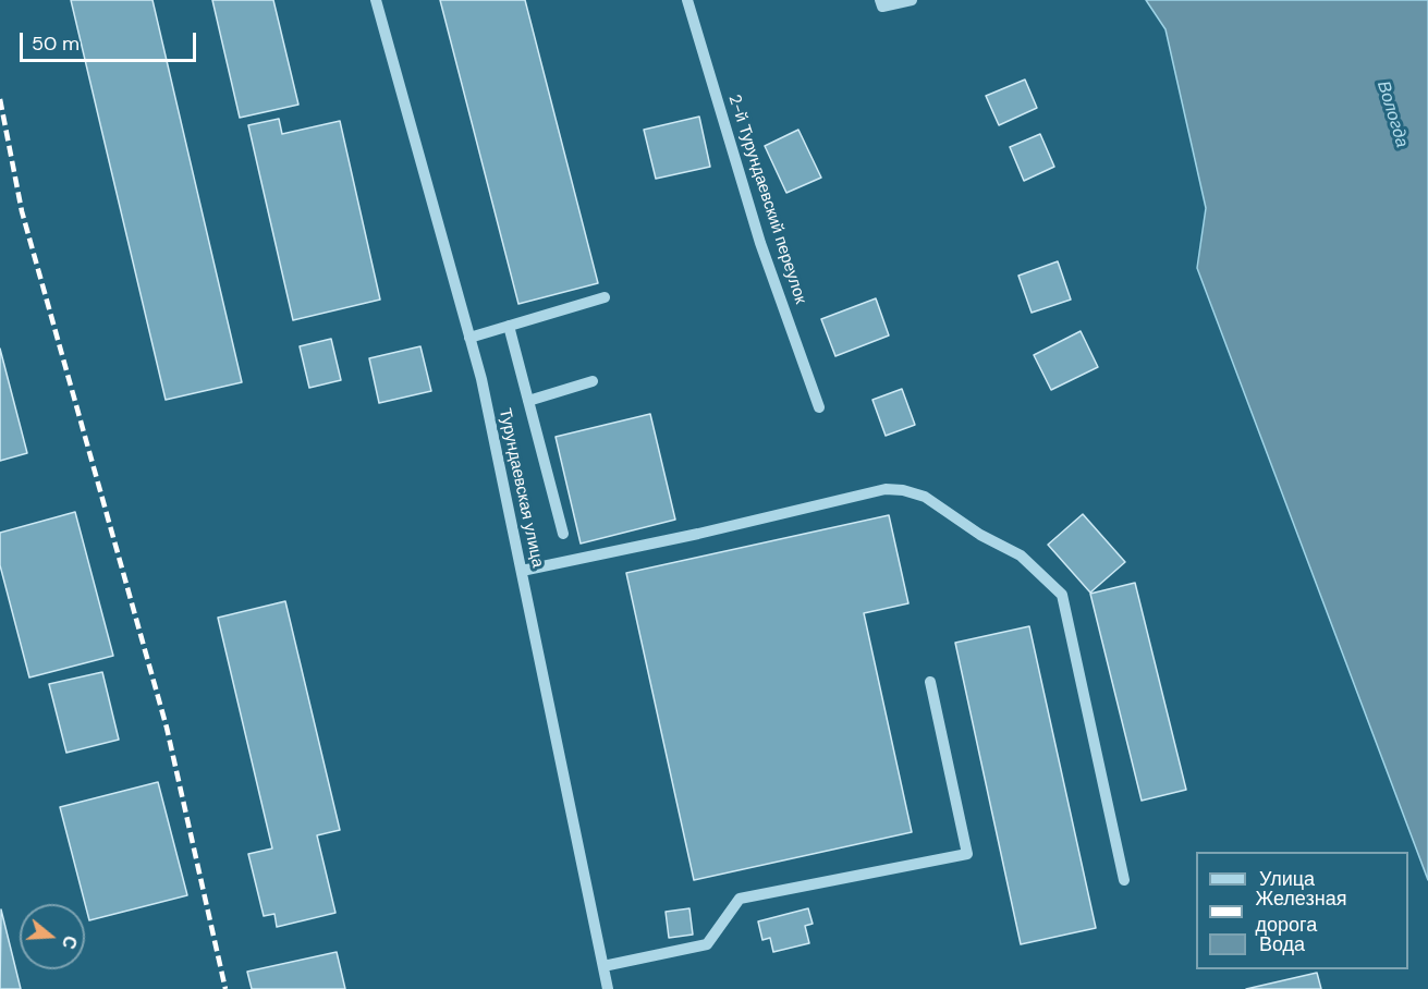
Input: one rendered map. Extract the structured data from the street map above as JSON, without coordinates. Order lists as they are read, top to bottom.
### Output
{
  "streets": {
    "street": ["2-й Турундаевский переулок", "Турундаевская улица"]
  },
  "water": ["Вологда"],
  "legend": ["Улица", "Железная дорога", "Вода"],
  "scale_bar": "50 m",
  "north": "right"
}
